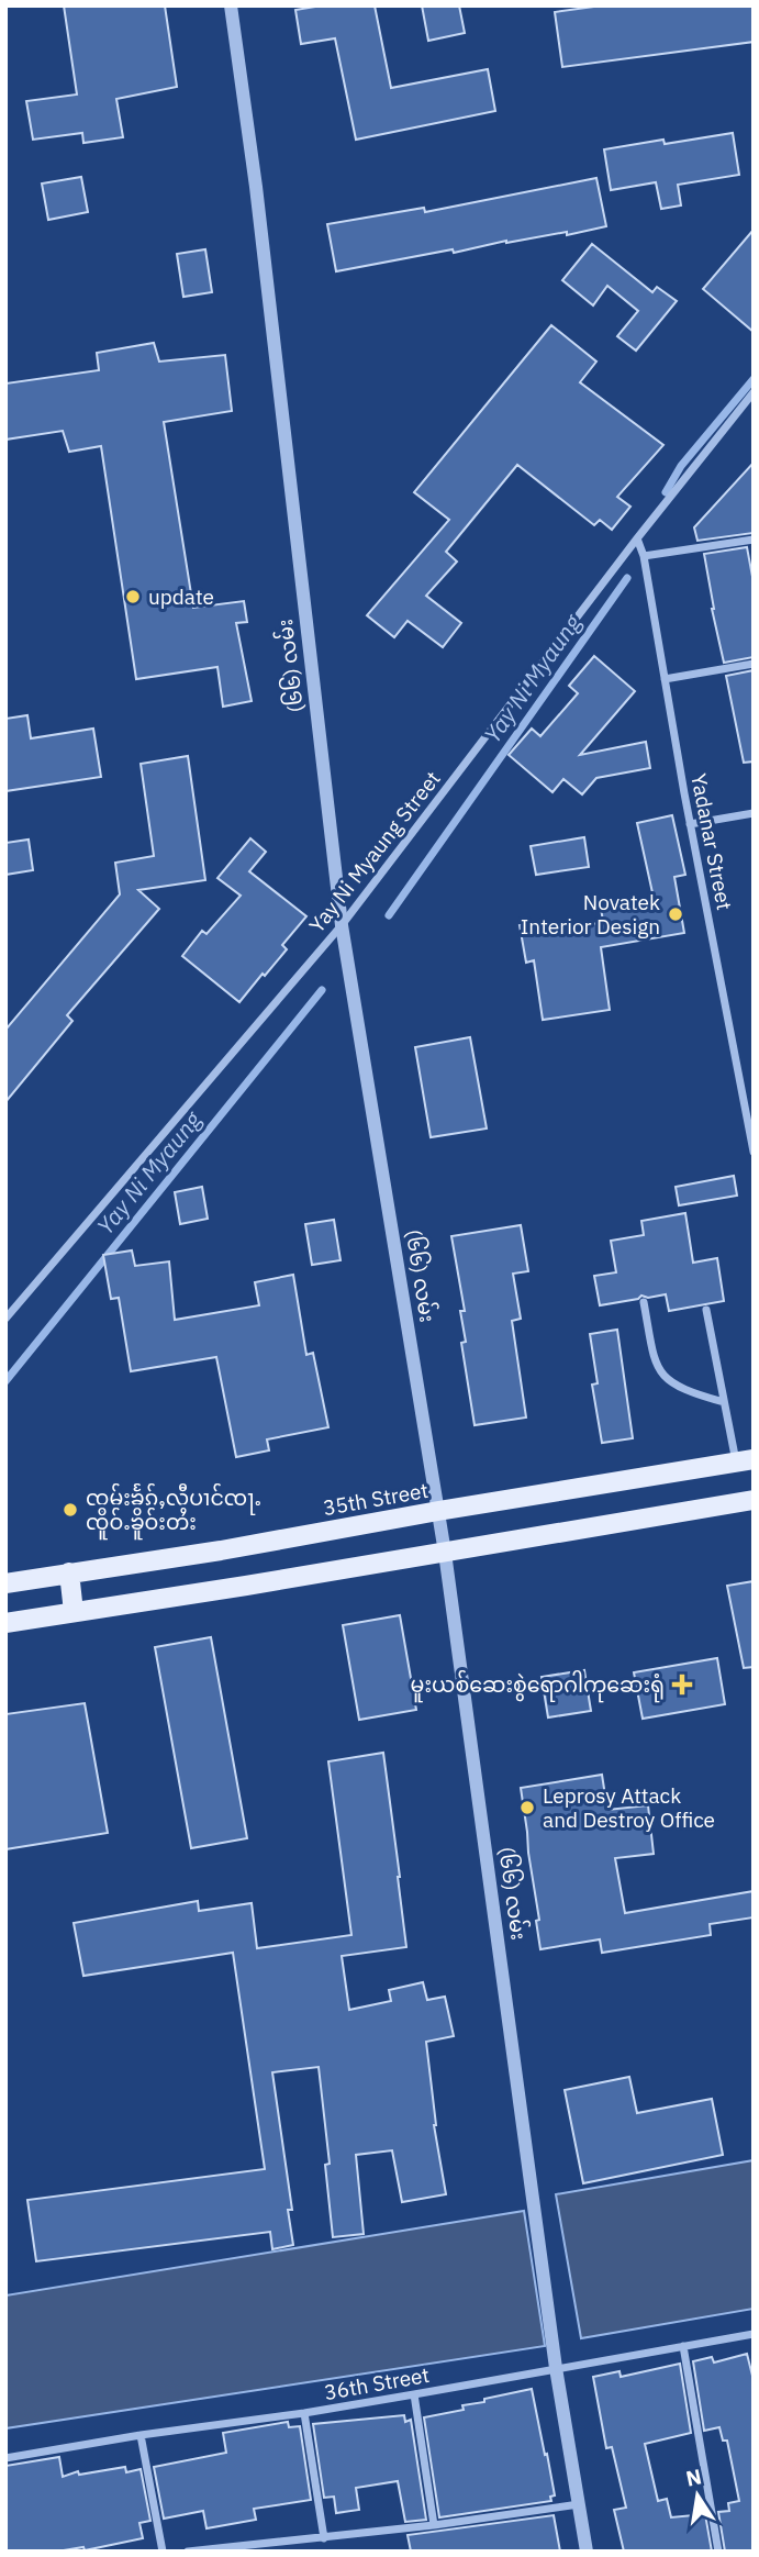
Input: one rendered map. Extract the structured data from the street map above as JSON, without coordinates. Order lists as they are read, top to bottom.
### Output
{
  "streets": {
    "main road": ["35th Street"],
    "street": [
      "(၆၆) လမ်း",
      "Yadanar Street",
      "Yay Ni Myaung Street",
      "36th Street"
    ]
  },
  "crossings": [
    ["(၆၆) လမ်း", "Yay Ni Myaung Street"],
    ["(၆၆) လမ်း", "35th Street"],
    ["(၆၆) လမ်း", "36th Street"],
    ["Yadanar Street", "Yay Ni Myaung Street"]
  ],
  "water": ["Yay Ni Myaung"],
  "places": {
    "other": [
      "update",
      "Novatek Interior Design",
      "ၸုမ်းၶႅၵ်ႇလီပၢင်ၸႃႉ ၸိူဝ်ႉၶိူဝ်းတႆး",
      "Leprosy Attack and Destroy Office"
    ],
    "health": ["မူးယစ်ဆေးစွဲရောဂါကုဆေးရုံ"]
  },
  "north": "top"
}
